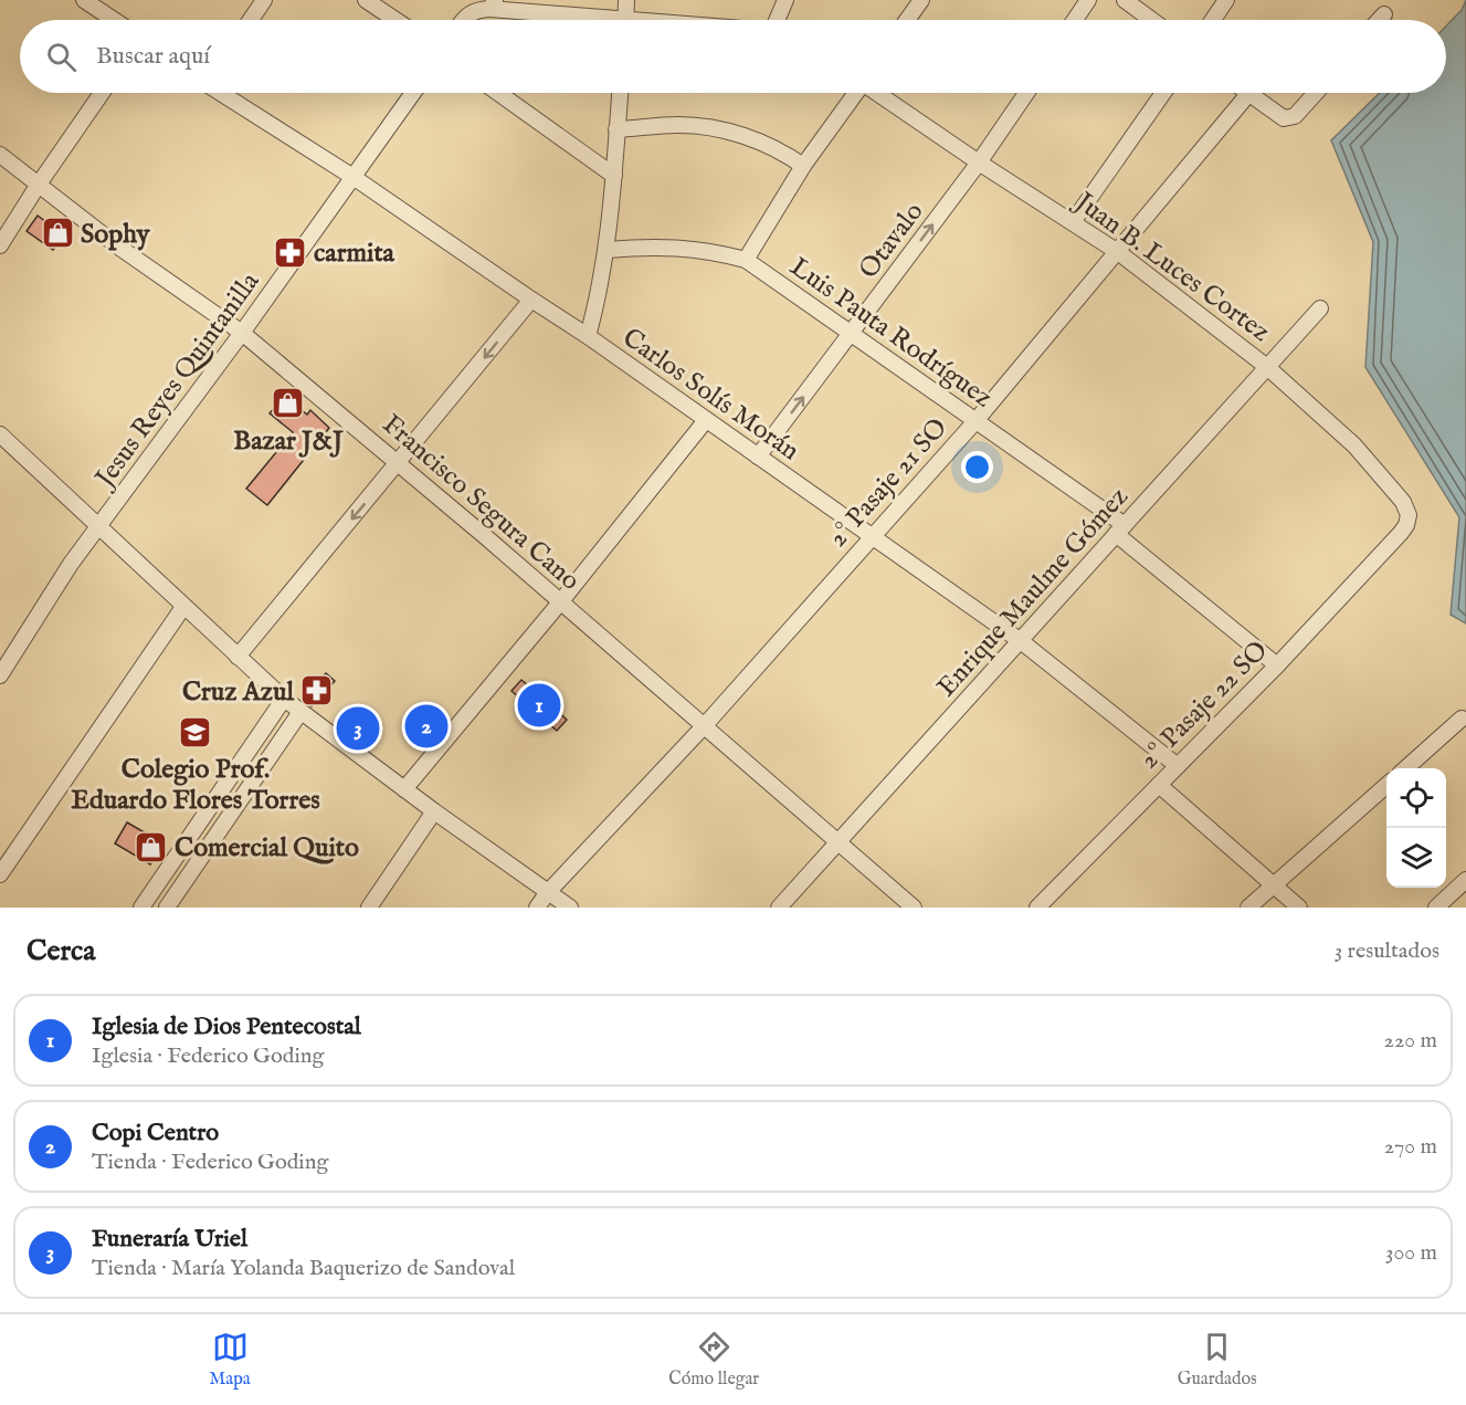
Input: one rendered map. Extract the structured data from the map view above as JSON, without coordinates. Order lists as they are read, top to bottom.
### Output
{
  "streets": {
    "street": [
      "Otavalo",
      "Juan B. Luces Cortez",
      "Luis Pauta Rodríguez",
      "Jesus Reyes Quintanilla",
      "Carlos Solís Morán",
      "2° Pasaje 21 SO",
      "Francisco Segura Cano",
      "Enrique Maulme Gómez",
      "2º Pasaje 22 SO"
    ]
  },
  "crossings": [
    ["Otavalo", "Juan B. Luces Cortez"],
    ["Otavalo", "Luis Pauta Rodríguez"],
    ["Otavalo", "Carlos Solís Morán"],
    ["Juan B. Luces Cortez", "2° Pasaje 21 SO"],
    ["Juan B. Luces Cortez", "Enrique Maulme Gómez"],
    ["Juan B. Luces Cortez", "2º Pasaje 22 SO"],
    ["Luis Pauta Rodríguez", "2° Pasaje 21 SO"],
    ["Luis Pauta Rodríguez", "Enrique Maulme Gómez"],
    ["Luis Pauta Rodríguez", "2º Pasaje 22 SO"],
    ["Jesus Reyes Quintanilla", "Carlos Solís Morán"],
    ["Jesus Reyes Quintanilla", "Francisco Segura Cano"],
    ["Carlos Solís Morán", "2° Pasaje 21 SO"],
    ["Carlos Solís Morán", "Enrique Maulme Gómez"],
    ["Carlos Solís Morán", "2º Pasaje 22 SO"],
    ["2° Pasaje 21 SO", "Francisco Segura Cano"],
    ["Francisco Segura Cano", "Enrique Maulme Gómez"]
  ],
  "one_way": ["Otavalo"],
  "places": {
    "shop": ["Sophy", "Bazar J&J", "Comercial Quito"],
    "pharmacy": ["carmita", "Cruz Azul"],
    "school or university": ["Colegio Prof. Eduardo Flores Torres"]
  },
  "page": {
    "search": "Buscar aquí",
    "pins": ["1", "2", "3"],
    "heading": ["Cerca", "3 resultados"],
    "list": [
      {
        "mark": "1",
        "name": "Iglesia de Dios Pentecostal",
        "note": "Iglesia · Federico Goding",
        "value": "220 m"
      },
      {
        "mark": "2",
        "name": "Copi Centro",
        "note": "Tienda · Federico Goding",
        "value": "270 m"
      },
      {
        "mark": "3",
        "name": "Funeraría Uriel",
        "note": "Tienda · María Yolanda Baquerizo de Sandoval",
        "value": "300 m"
      }
    ],
    "nav": ["Mapa", "Cómo llegar", "Guardados"]
  }
}
